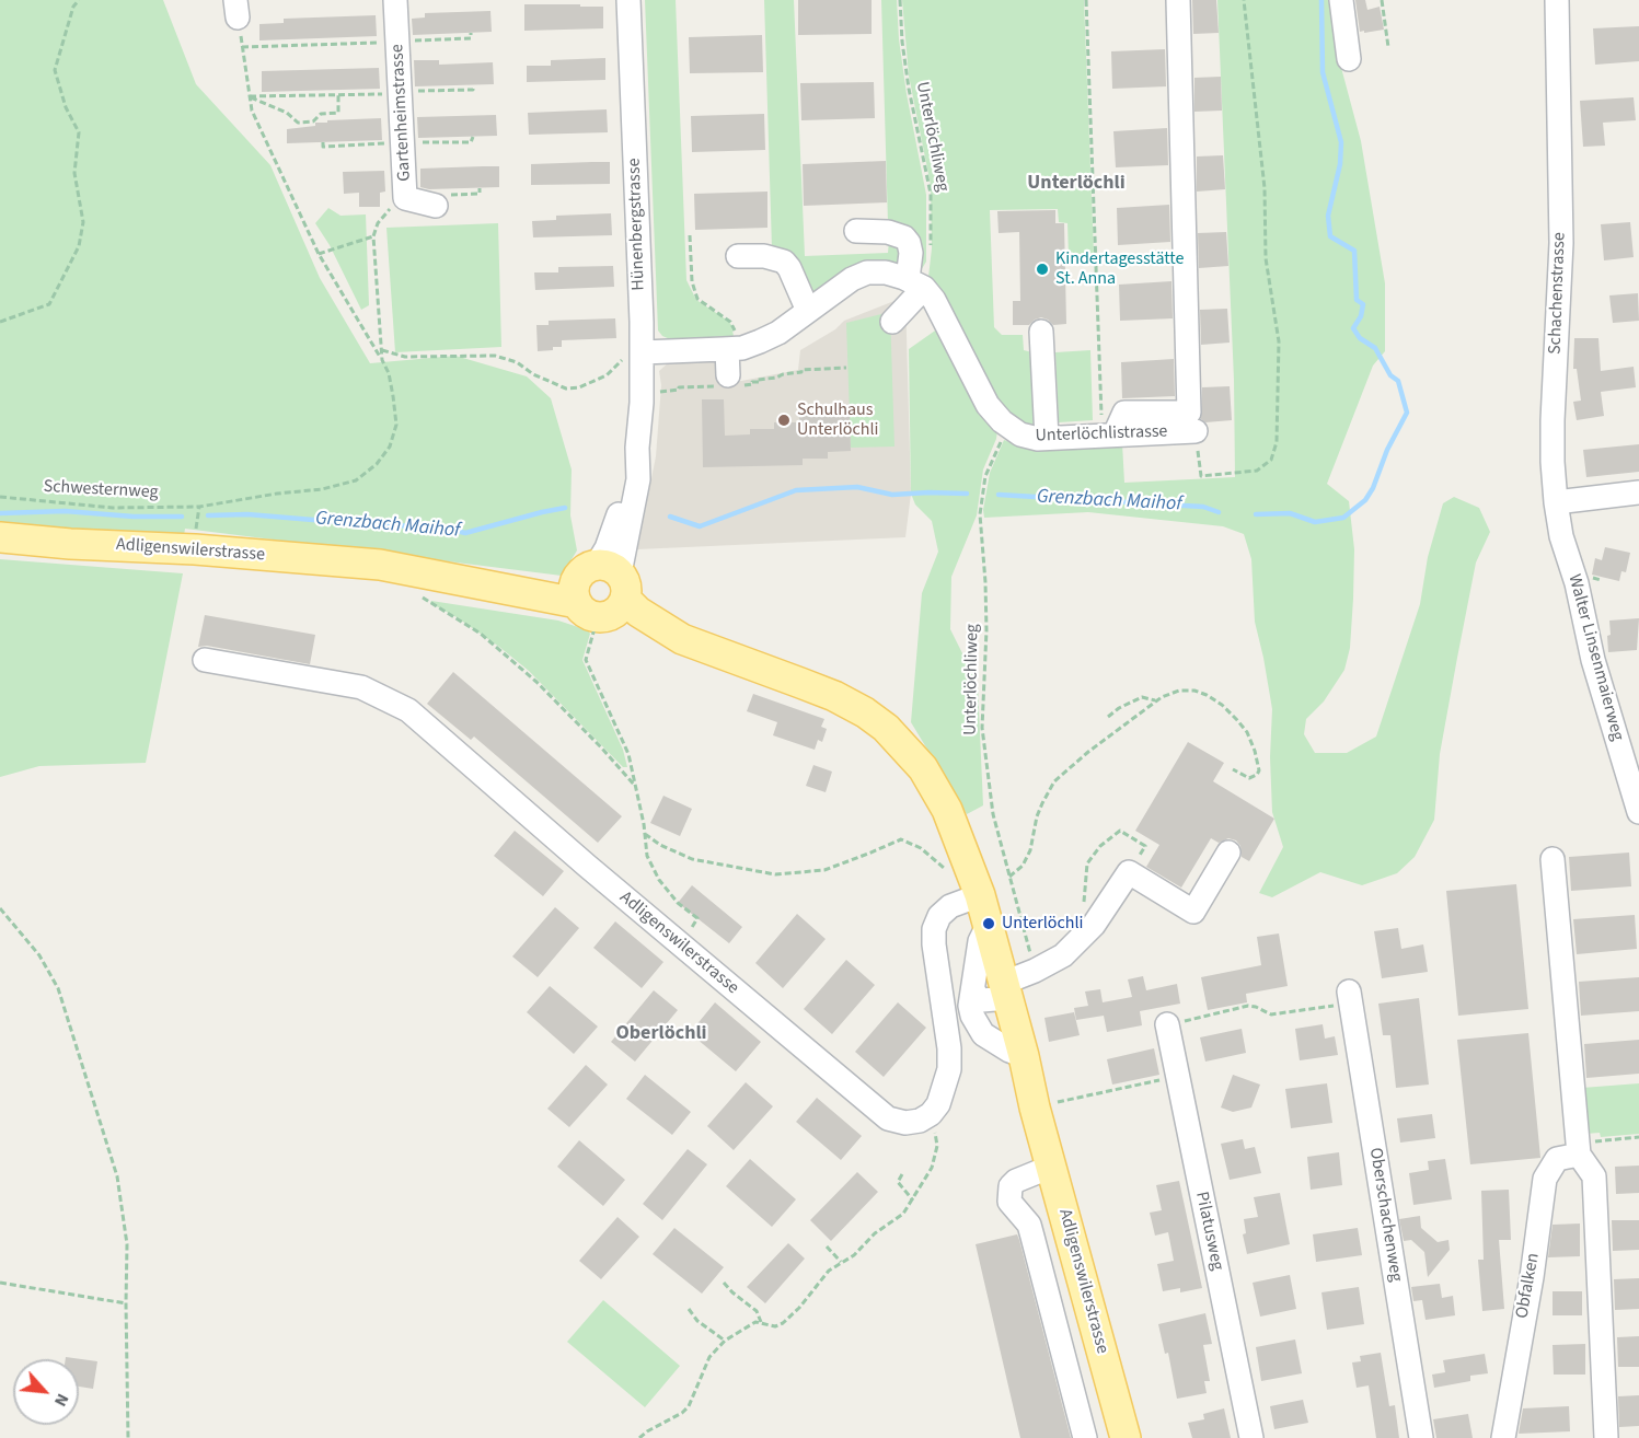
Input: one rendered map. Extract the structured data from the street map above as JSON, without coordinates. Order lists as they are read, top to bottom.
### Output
{
  "streets": {
    "main road": ["Adligenswilerstrasse"],
    "street": [
      "Gartenheimstrasse",
      "Hünenbergstrasse",
      "Schachenstrasse",
      "Unterlöchlistrasse",
      "Walter Linsenmaierweg",
      "Oberschachenweg",
      "Pilatusweg",
      "Obfalken"
    ],
    "path": ["Unterlöchliweg", "Schwesternweg"]
  },
  "crossings": [
    ["Unterlöchliweg", "Unterlöchlistrasse"],
    ["Hünenbergstrasse", "Adligenswilerstrasse"],
    ["Schachenstrasse", "Walter Linsenmaierweg"]
  ],
  "districts": ["Unterlöchli", "Oberlöchli"],
  "water": ["Grenzbach Maihof"],
  "places": ["Kindertagesstätte St. Anna", "Schulhaus Unterlöchli", "Unterlöchli"],
  "north": "bottom right"
}
